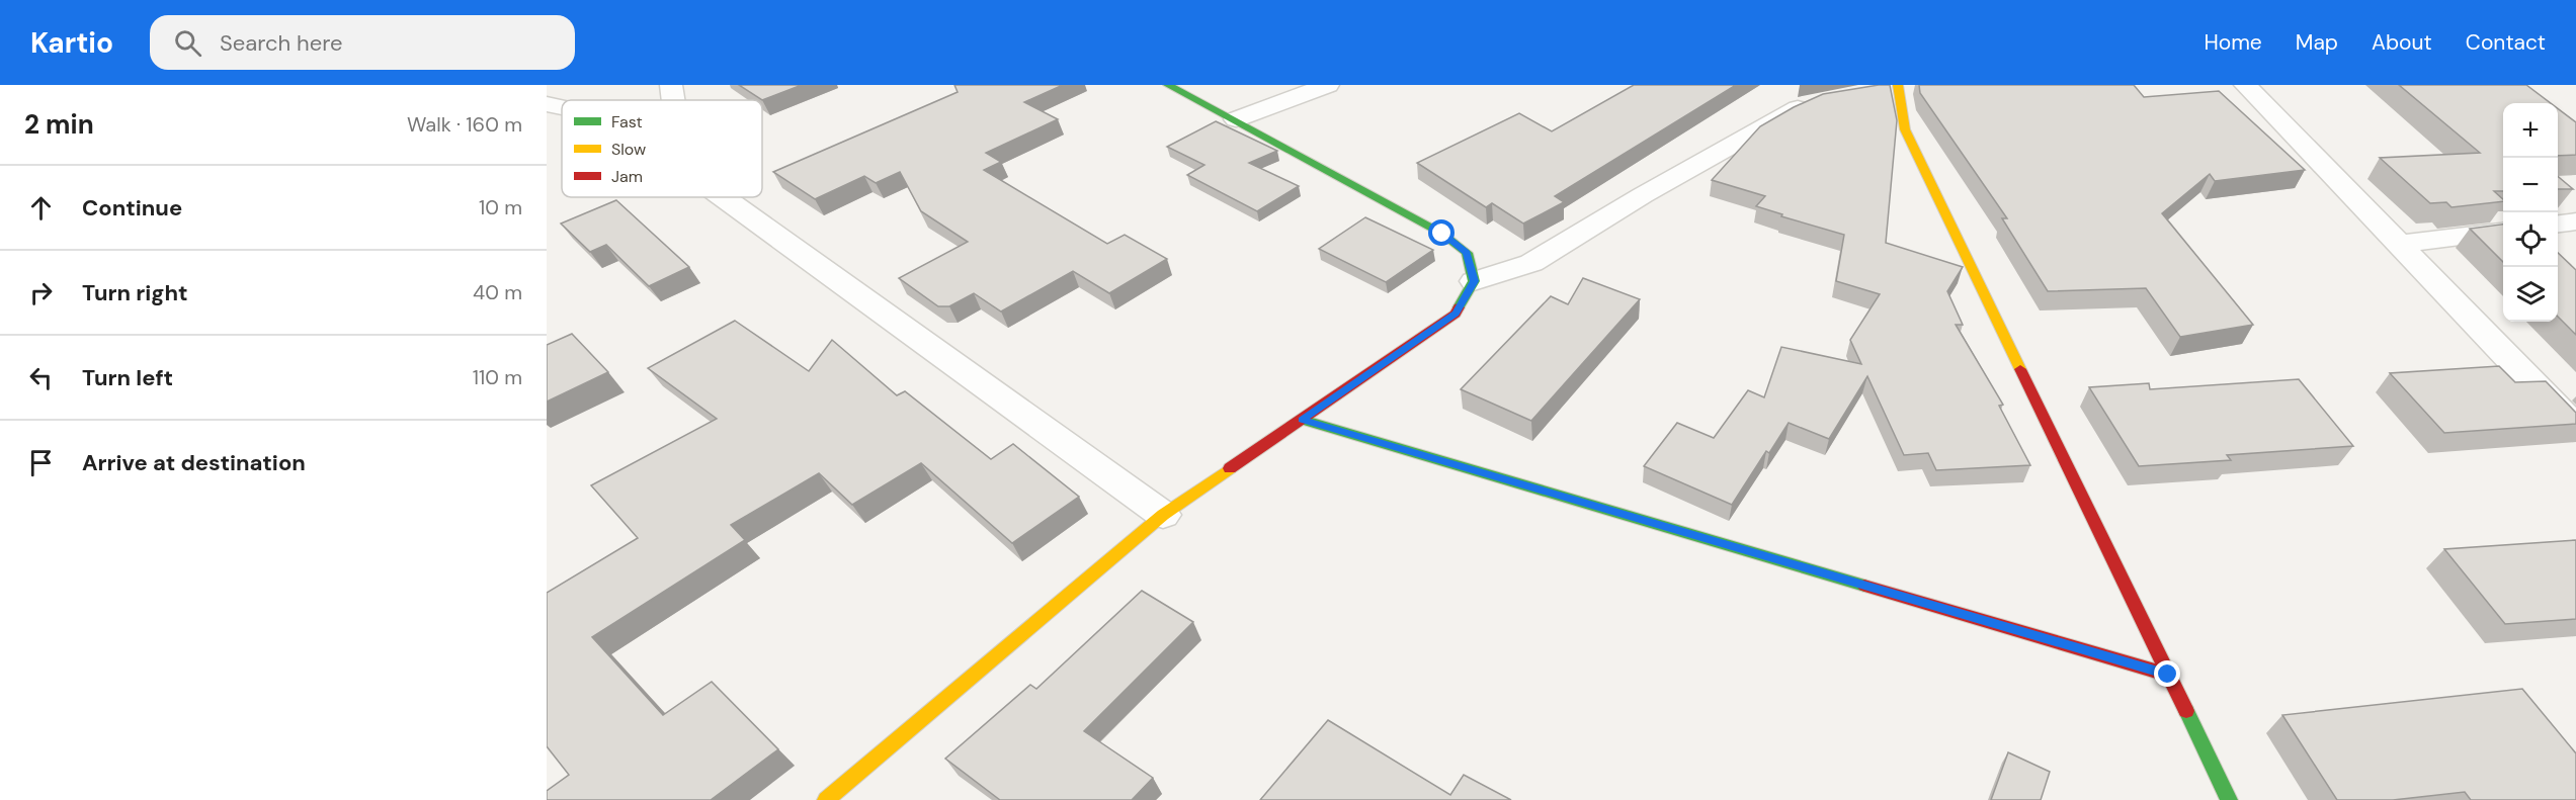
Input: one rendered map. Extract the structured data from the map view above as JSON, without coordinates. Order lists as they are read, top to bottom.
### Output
{
  "legend": ["Fast", "Slow", "Jam"],
  "page": {
    "header": "Kartio",
    "search": "Search here",
    "nav": [
      "Home",
      "Map",
      "About",
      "Contact"
    ],
    "heading": ["2 min", "Walk · 160 m"],
    "map_buttons": ["+", "−"],
    "list": [
      ["Continue", "10 m"],
      ["Turn right", "40 m"],
      ["Turn left", "110 m"],
      "Arrive at destination"
    ]
  }
}
